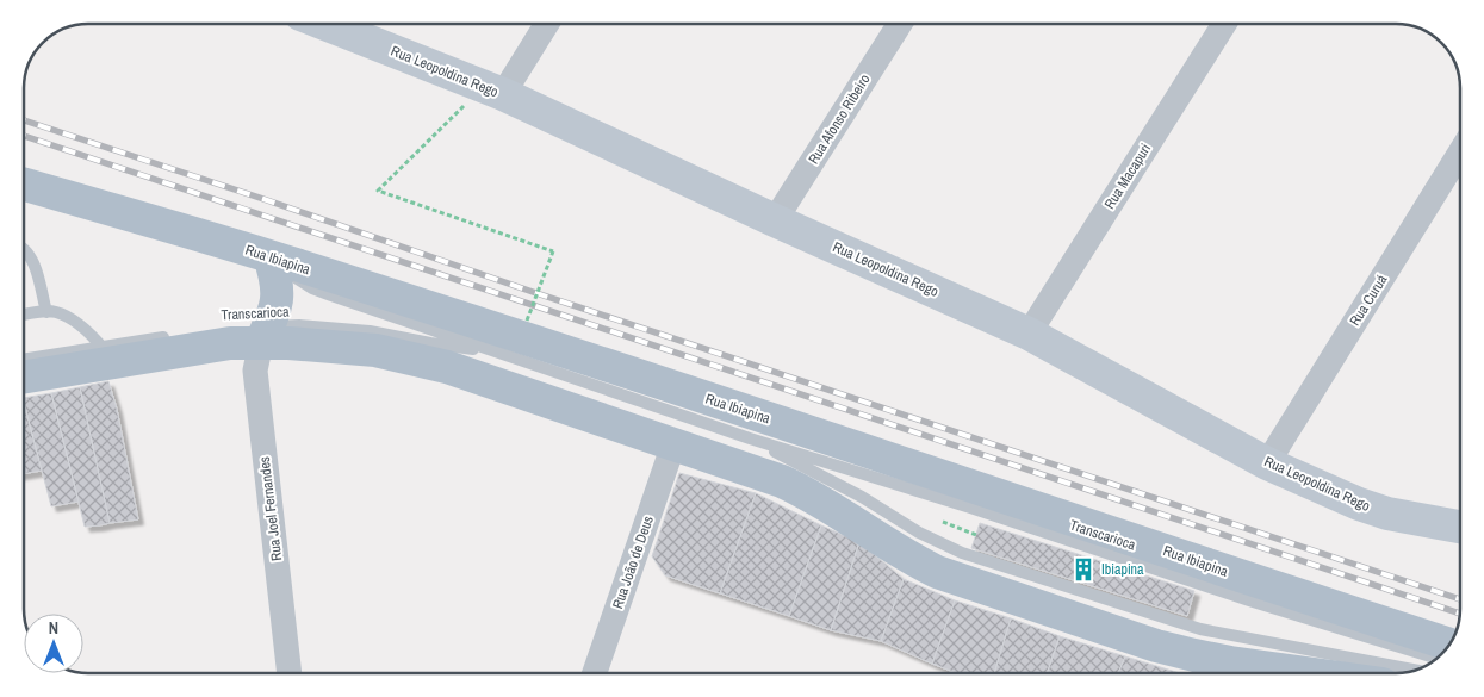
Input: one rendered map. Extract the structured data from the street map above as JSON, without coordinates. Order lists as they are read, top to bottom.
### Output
{
  "streets": {
    "main road": ["Rua Leopoldina Rego", "Rua Ibiapina"],
    "street": [
      "Rua Afonso Ribeiro",
      "Rua Macapuri",
      "Rua Curuá",
      "Rua Joel Fernandes",
      "Rua João de Deus"
    ],
    "lane": ["Transcarioca"]
  },
  "crossings": [
    ["Rua Leopoldina Rego", "Rua Afonso Ribeiro"],
    ["Rua Leopoldina Rego", "Rua Macapuri"],
    ["Rua Leopoldina Rego", "Rua Curuá"],
    ["Rua Ibiapina", "Transcarioca"],
    ["Transcarioca", "Rua Joel Fernandes"]
  ],
  "places": {
    "building": ["Ibiapina"]
  },
  "north": "top"
}
